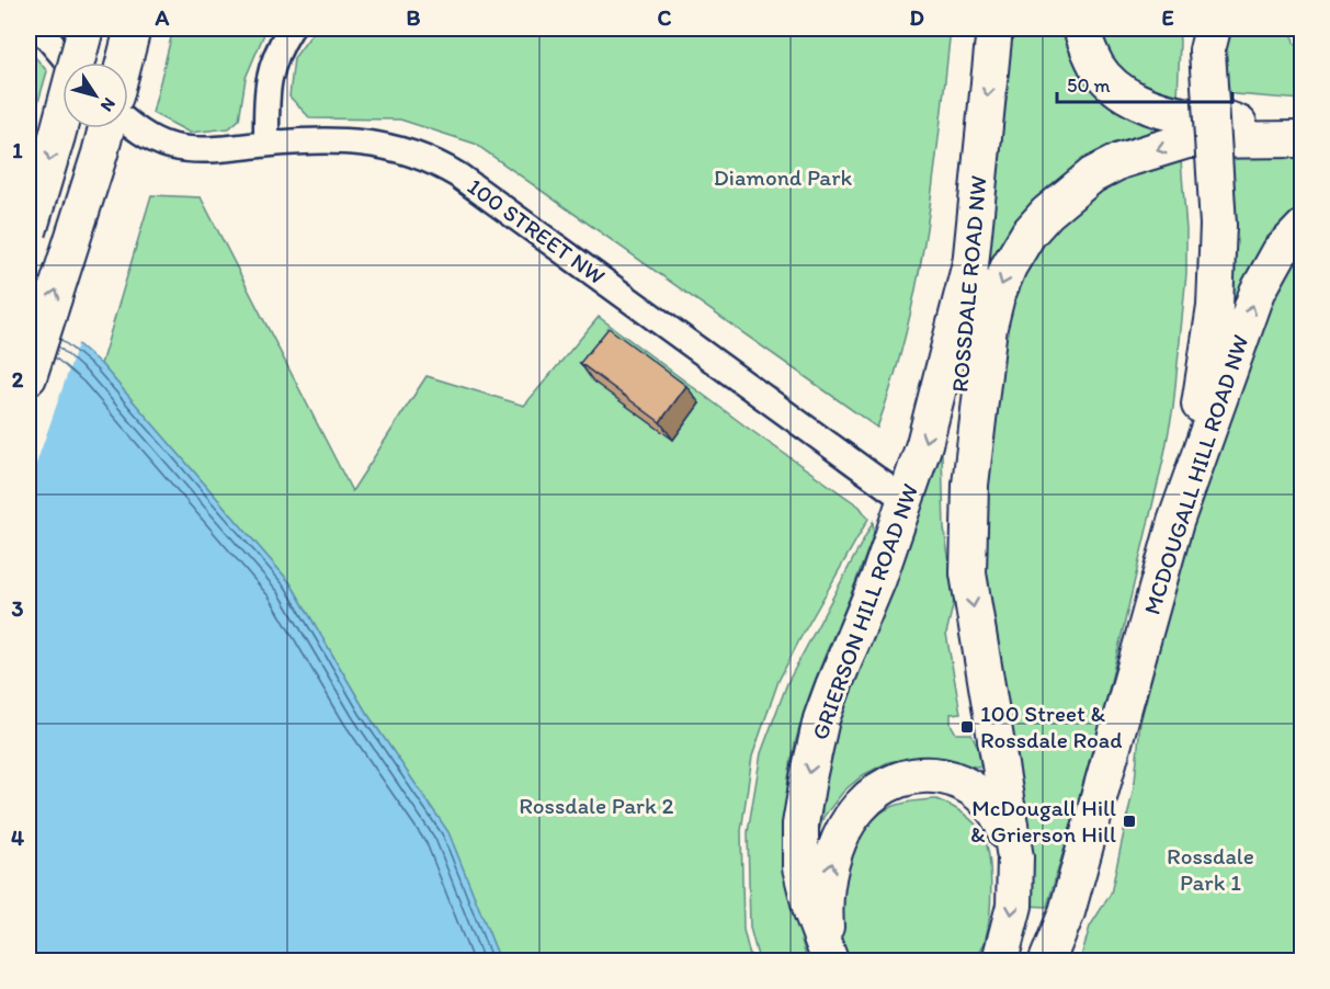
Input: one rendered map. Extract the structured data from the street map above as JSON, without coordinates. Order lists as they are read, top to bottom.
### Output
{
  "streets": {
    "main road": ["ROSSDALE ROAD NW", "MCDOUGALL HILL ROAD NW", "GRIERSON HILL ROAD NW"],
    "street": ["100 STREET NW"]
  },
  "crossings": [
    ["100 STREET NW", "GRIERSON HILL ROAD NW"],
    ["ROSSDALE ROAD NW", "GRIERSON HILL ROAD NW"]
  ],
  "parks": ["Diamond Park", "Rossdale Park 2", "Rossdale Park 1"],
  "places": {
    "transit": ["100 Street & Rossdale Road", "McDougall Hill & Grierson Hill"]
  },
  "scale_bar": "50 m",
  "north": "bottom right",
  "grid": {
    "columns": [
      "A",
      "B",
      "C",
      "D",
      "E"
    ],
    "rows": [
      "1",
      "2",
      "3",
      "4"
    ]
  }
}
